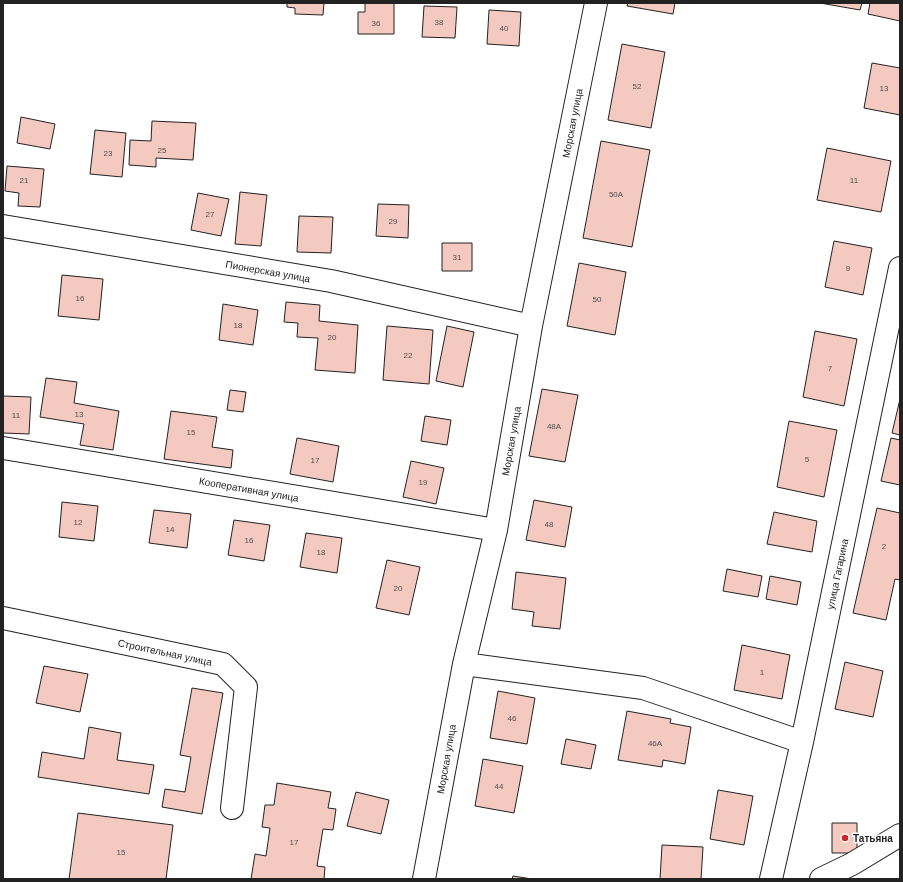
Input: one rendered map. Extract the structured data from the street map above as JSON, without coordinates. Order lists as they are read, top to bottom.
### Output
{
  "streets": {
    "street": [
      "Морская улица",
      "Пионерская улица",
      "Кооперативная улица",
      "улица Гагарина",
      "Строительная улица"
    ]
  },
  "crossings": [
    ["Морская улица", "Пионерская улица"],
    ["Морская улица", "Кооперативная улица"]
  ],
  "places": ["Татьяна"],
  "house_numbers": [
    "38",
    "36",
    "40",
    "52",
    "13",
    "25",
    "23",
    "21",
    "11",
    "50А",
    "27",
    "29",
    "31",
    "9",
    "16",
    "50",
    "18",
    "20",
    "22",
    "7",
    "13",
    "11",
    "48А",
    "15",
    "5",
    "17",
    "19",
    "12",
    "48",
    "14",
    "16",
    "2",
    "18",
    "20",
    "1",
    "46",
    "46А",
    "44",
    "17",
    "15"
  ]
}
